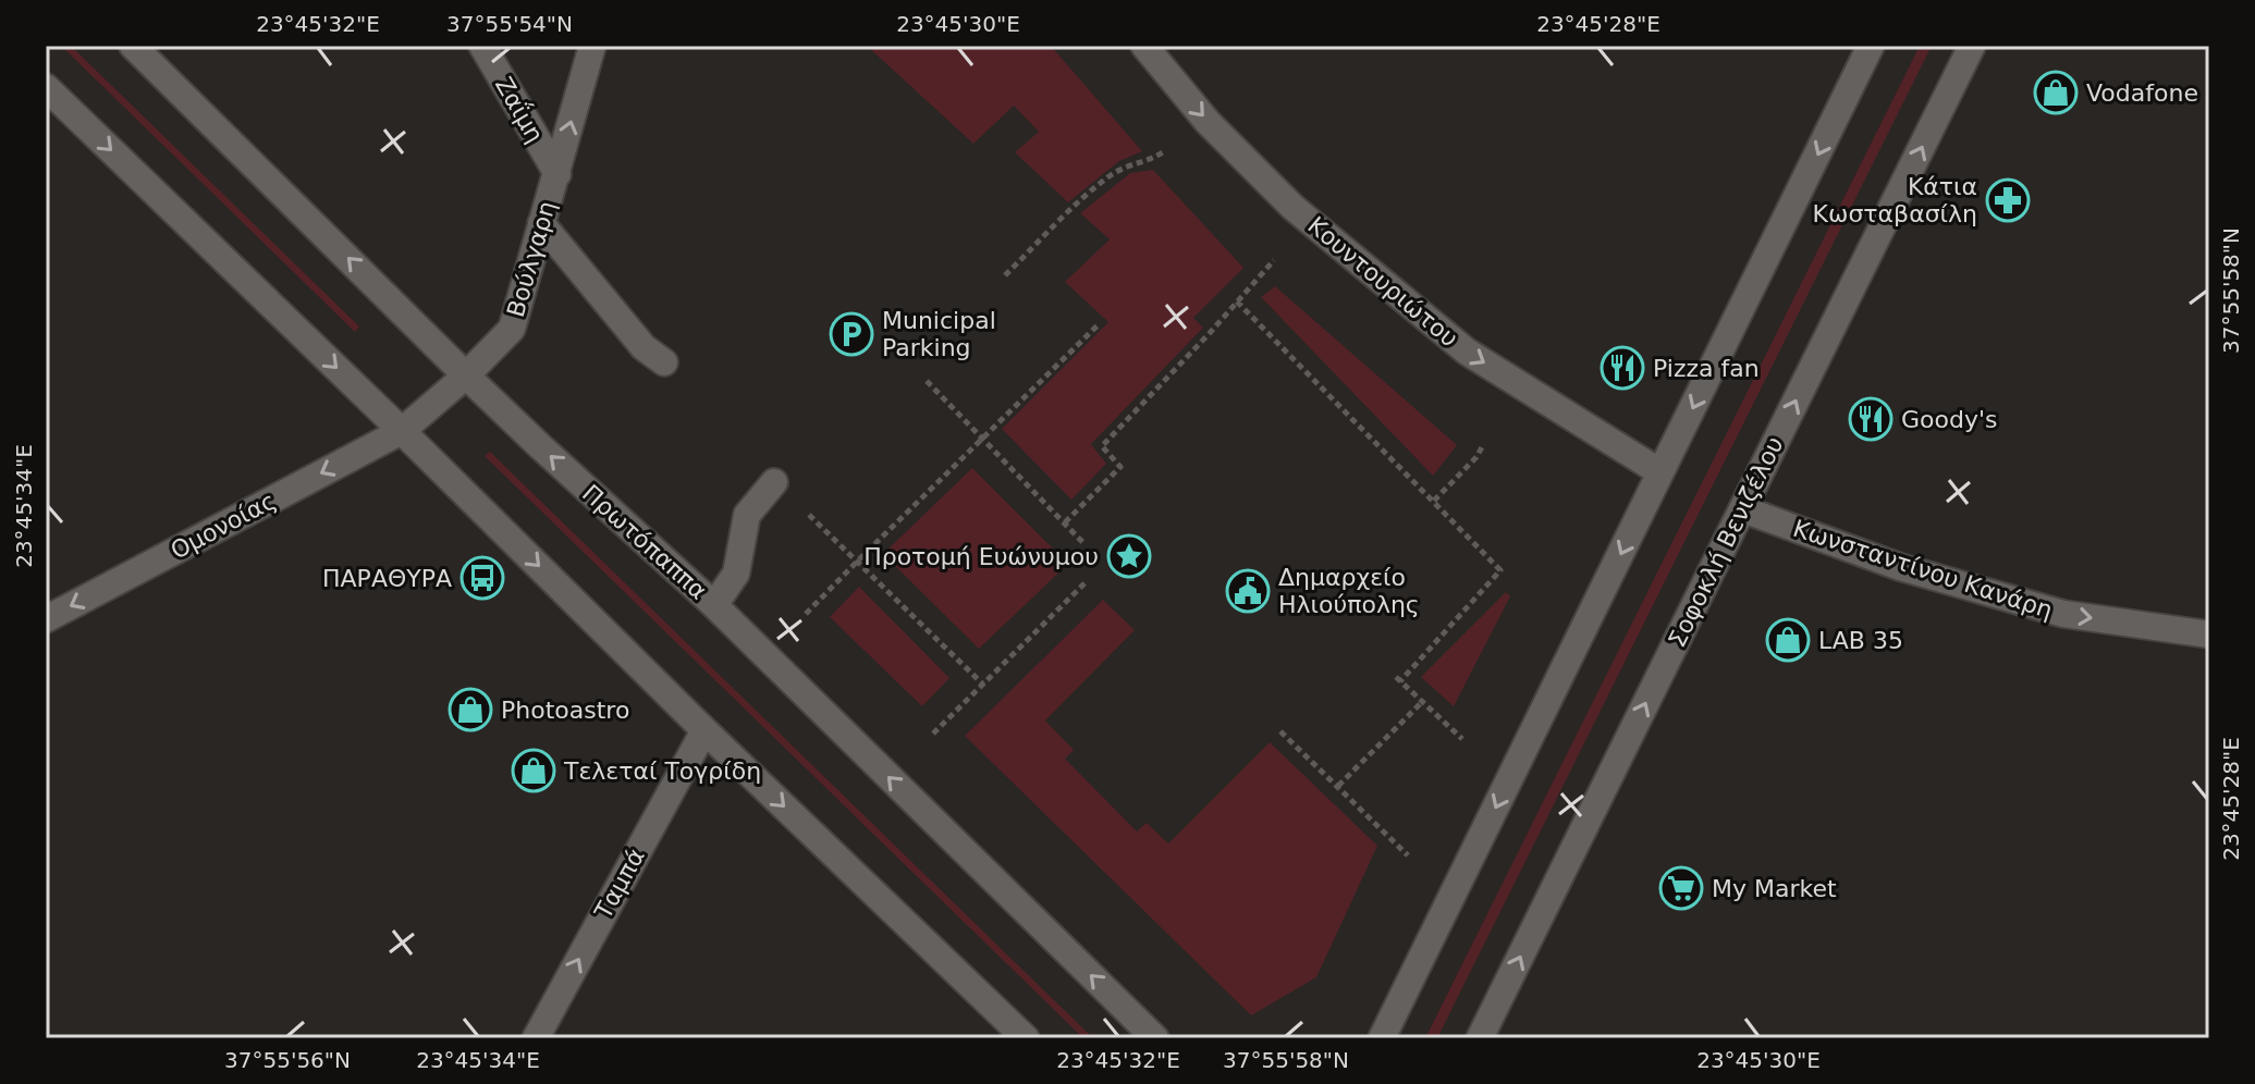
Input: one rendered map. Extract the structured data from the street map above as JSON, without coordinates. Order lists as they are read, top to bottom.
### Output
{
  "streets": {
    "street": [
      "Ζαΐμη",
      "Βούλγαρη",
      "Κουντουριώτου",
      "Ομονοίας",
      "Πρωτόπαππα",
      "Σοφοκλή Βενιζέλου",
      "Κωνσταντίνου Κανάρη",
      "Ταμπά"
    ]
  },
  "crossings": [
    ["Ζαΐμη", "Βούλγαρη"],
    ["Βούλγαρη", "Ομονοίας"],
    ["Βούλγαρη", "Πρωτόπαππα"],
    ["Σοφοκλή Βενιζέλου", "Κωνσταντίνου Κανάρη"]
  ],
  "one_way": [
    "Κουντουριώτου",
    "Ομονοίας",
    "Κωνσταντίνου Κανάρη",
    "Ταμπά"
  ],
  "places": {
    "shop": [
      "Vodafone",
      "LAB 35",
      "Photoastro",
      "Τελεταί Τογρίδη"
    ],
    "pharmacy": ["Κάτια Κωσταβασίλη"],
    "parking": ["Municipal Parking"],
    "restaurant": ["Pizza fan", "Goody's"],
    "place": ["Προτομή Ευώνυμου"],
    "bus stop": ["ΠΑΡΑΘΥΡΑ"],
    "public building": ["Δημαρχείο Ηλιούπολης"],
    "supermarket": ["My Market"]
  },
  "coordinates": [
    "23°45'32\"E",
    "37°55'54\"N",
    "23°45'30\"E",
    "23°45'28\"E",
    "37°55'58\"N",
    "23°45'34\"E",
    "37°55'56\"N"
  ]
}
